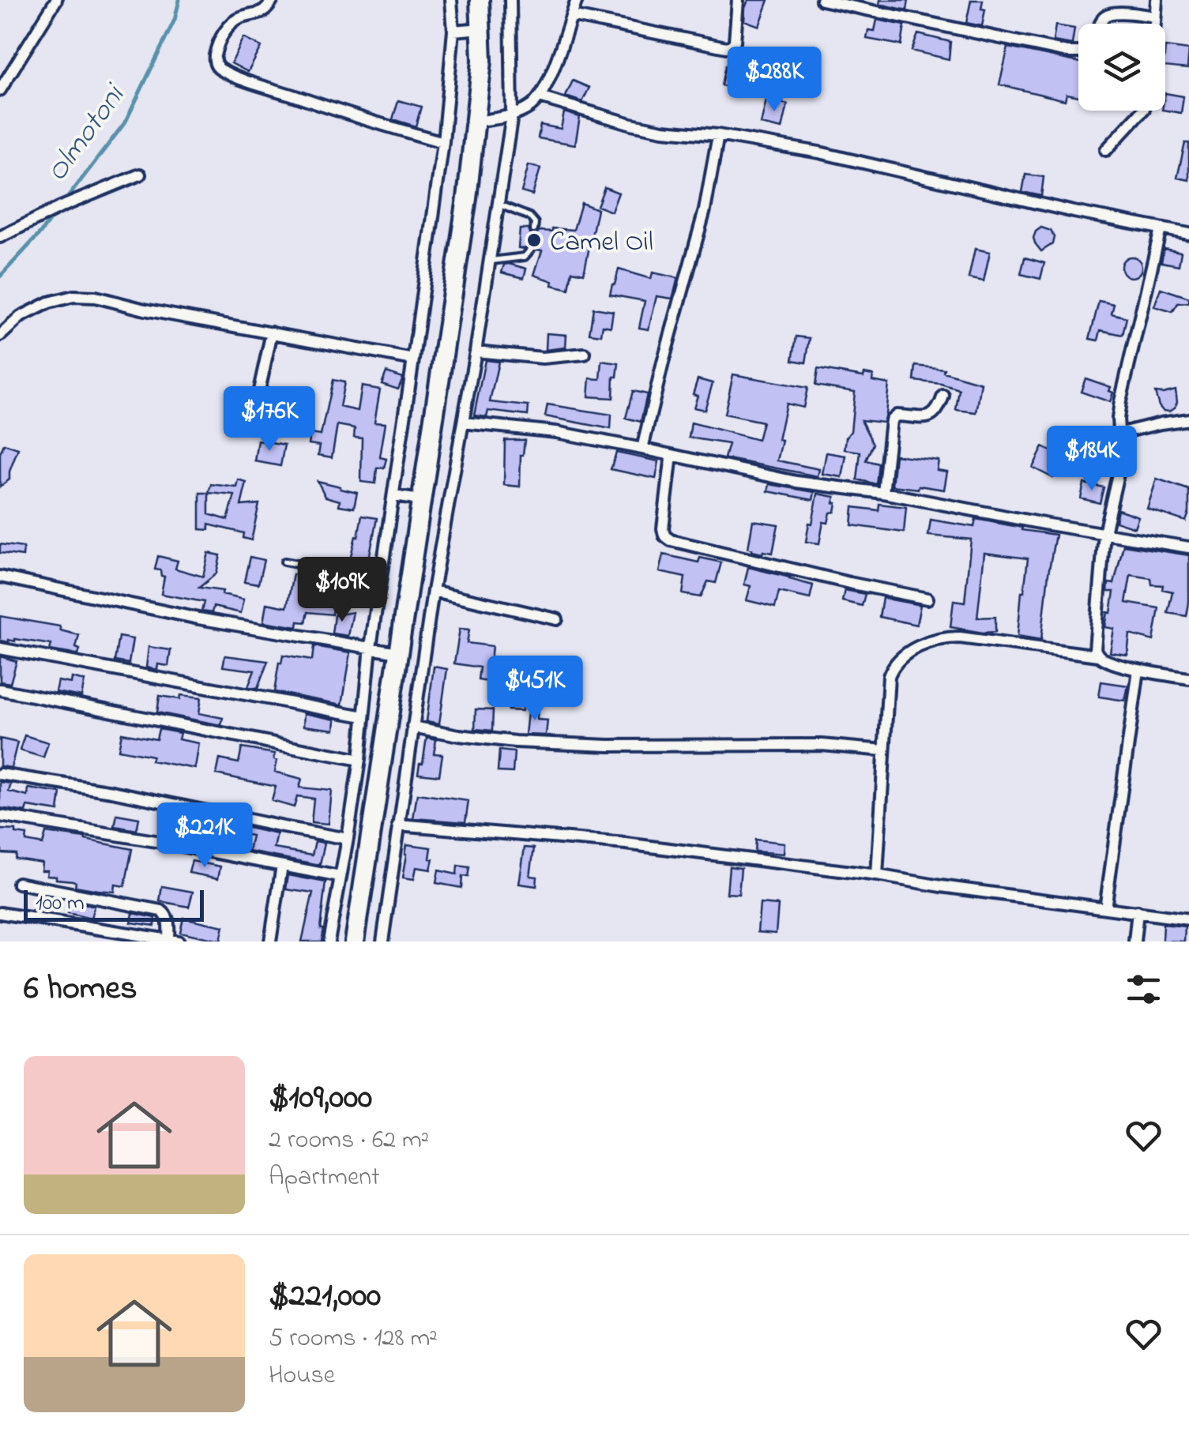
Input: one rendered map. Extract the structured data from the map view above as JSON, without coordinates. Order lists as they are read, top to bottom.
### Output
{
  "water": ["Olmotoni"],
  "places": ["Camel Oil"],
  "scale_bar": "100 m",
  "page": {
    "price": [
      "$288K",
      "$176K",
      "$184K",
      "$109K",
      "$451K",
      "$221K"
    ],
    "scale": "100 m",
    "heading": "6 homes",
    "list": [
      {
        "name": "$109,000",
        "note": "2 rooms · 62 m² · Apartment"
      },
      {
        "name": "$221,000",
        "note": "5 rooms · 128 m² · House"
      }
    ]
  }
}
